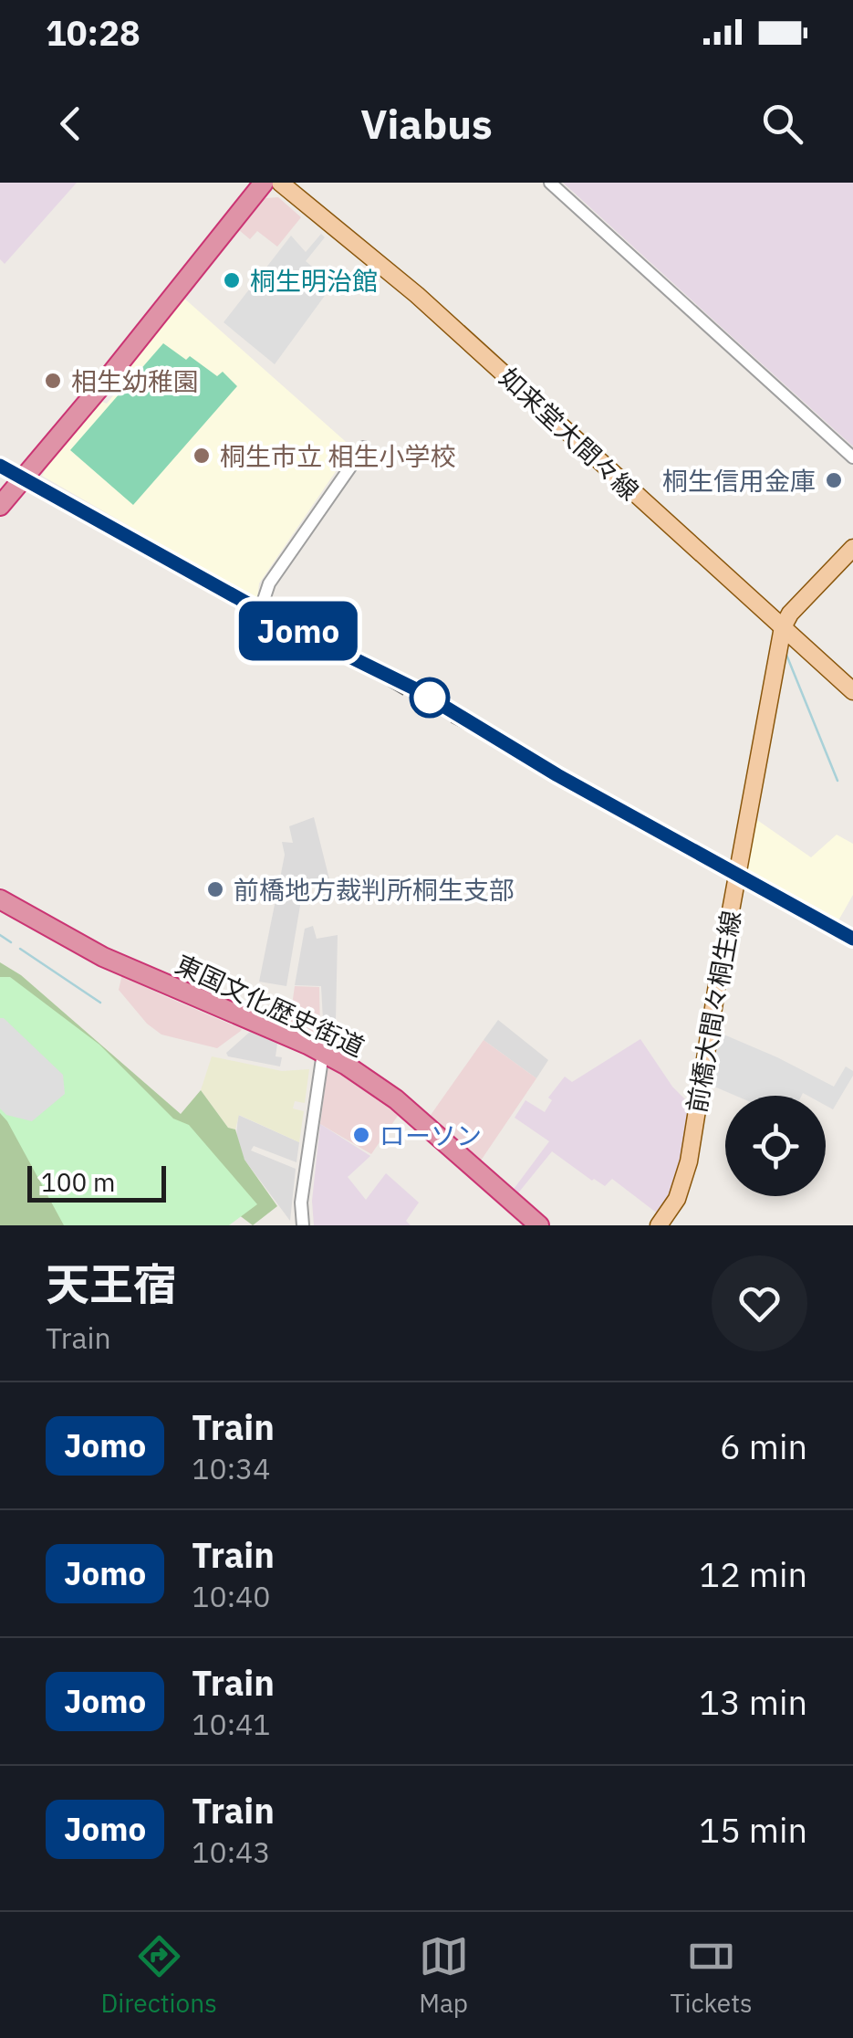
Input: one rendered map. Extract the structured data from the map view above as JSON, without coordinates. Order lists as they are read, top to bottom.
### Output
{
  "streets": {
    "highway": ["東国文化歴史街道"],
    "main road": ["如来堂大間々線", "前橋大間々桐生線"]
  },
  "crossings": [
    ["如来堂大間々線", "前橋大間々桐生線"]
  ],
  "places": [
    "桐生明治館",
    "相生幼稚園",
    "桐生市立 相生小学校",
    "桐生信用金庫",
    "前橋地方裁判所桐生支部",
    "ローソン"
  ],
  "scale_bar": "100 m",
  "page": {
    "status": "10:28",
    "header": "Viabus",
    "on_map": "Jomo",
    "scale": "100 m",
    "heading": ["天王宿", "Train"],
    "list": [
      {
        "mark": "Jomo",
        "name": "Train",
        "note": "10:34",
        "value": "6 min"
      },
      {
        "mark": "Jomo",
        "name": "Train",
        "note": "10:40",
        "value": "12 min"
      },
      {
        "mark": "Jomo",
        "name": "Train",
        "note": "10:41",
        "value": "13 min"
      },
      {
        "mark": "Jomo",
        "name": "Train",
        "note": "10:43",
        "value": "15 min"
      }
    ],
    "tabs": ["Directions", "Map", "Tickets"]
  }
}
